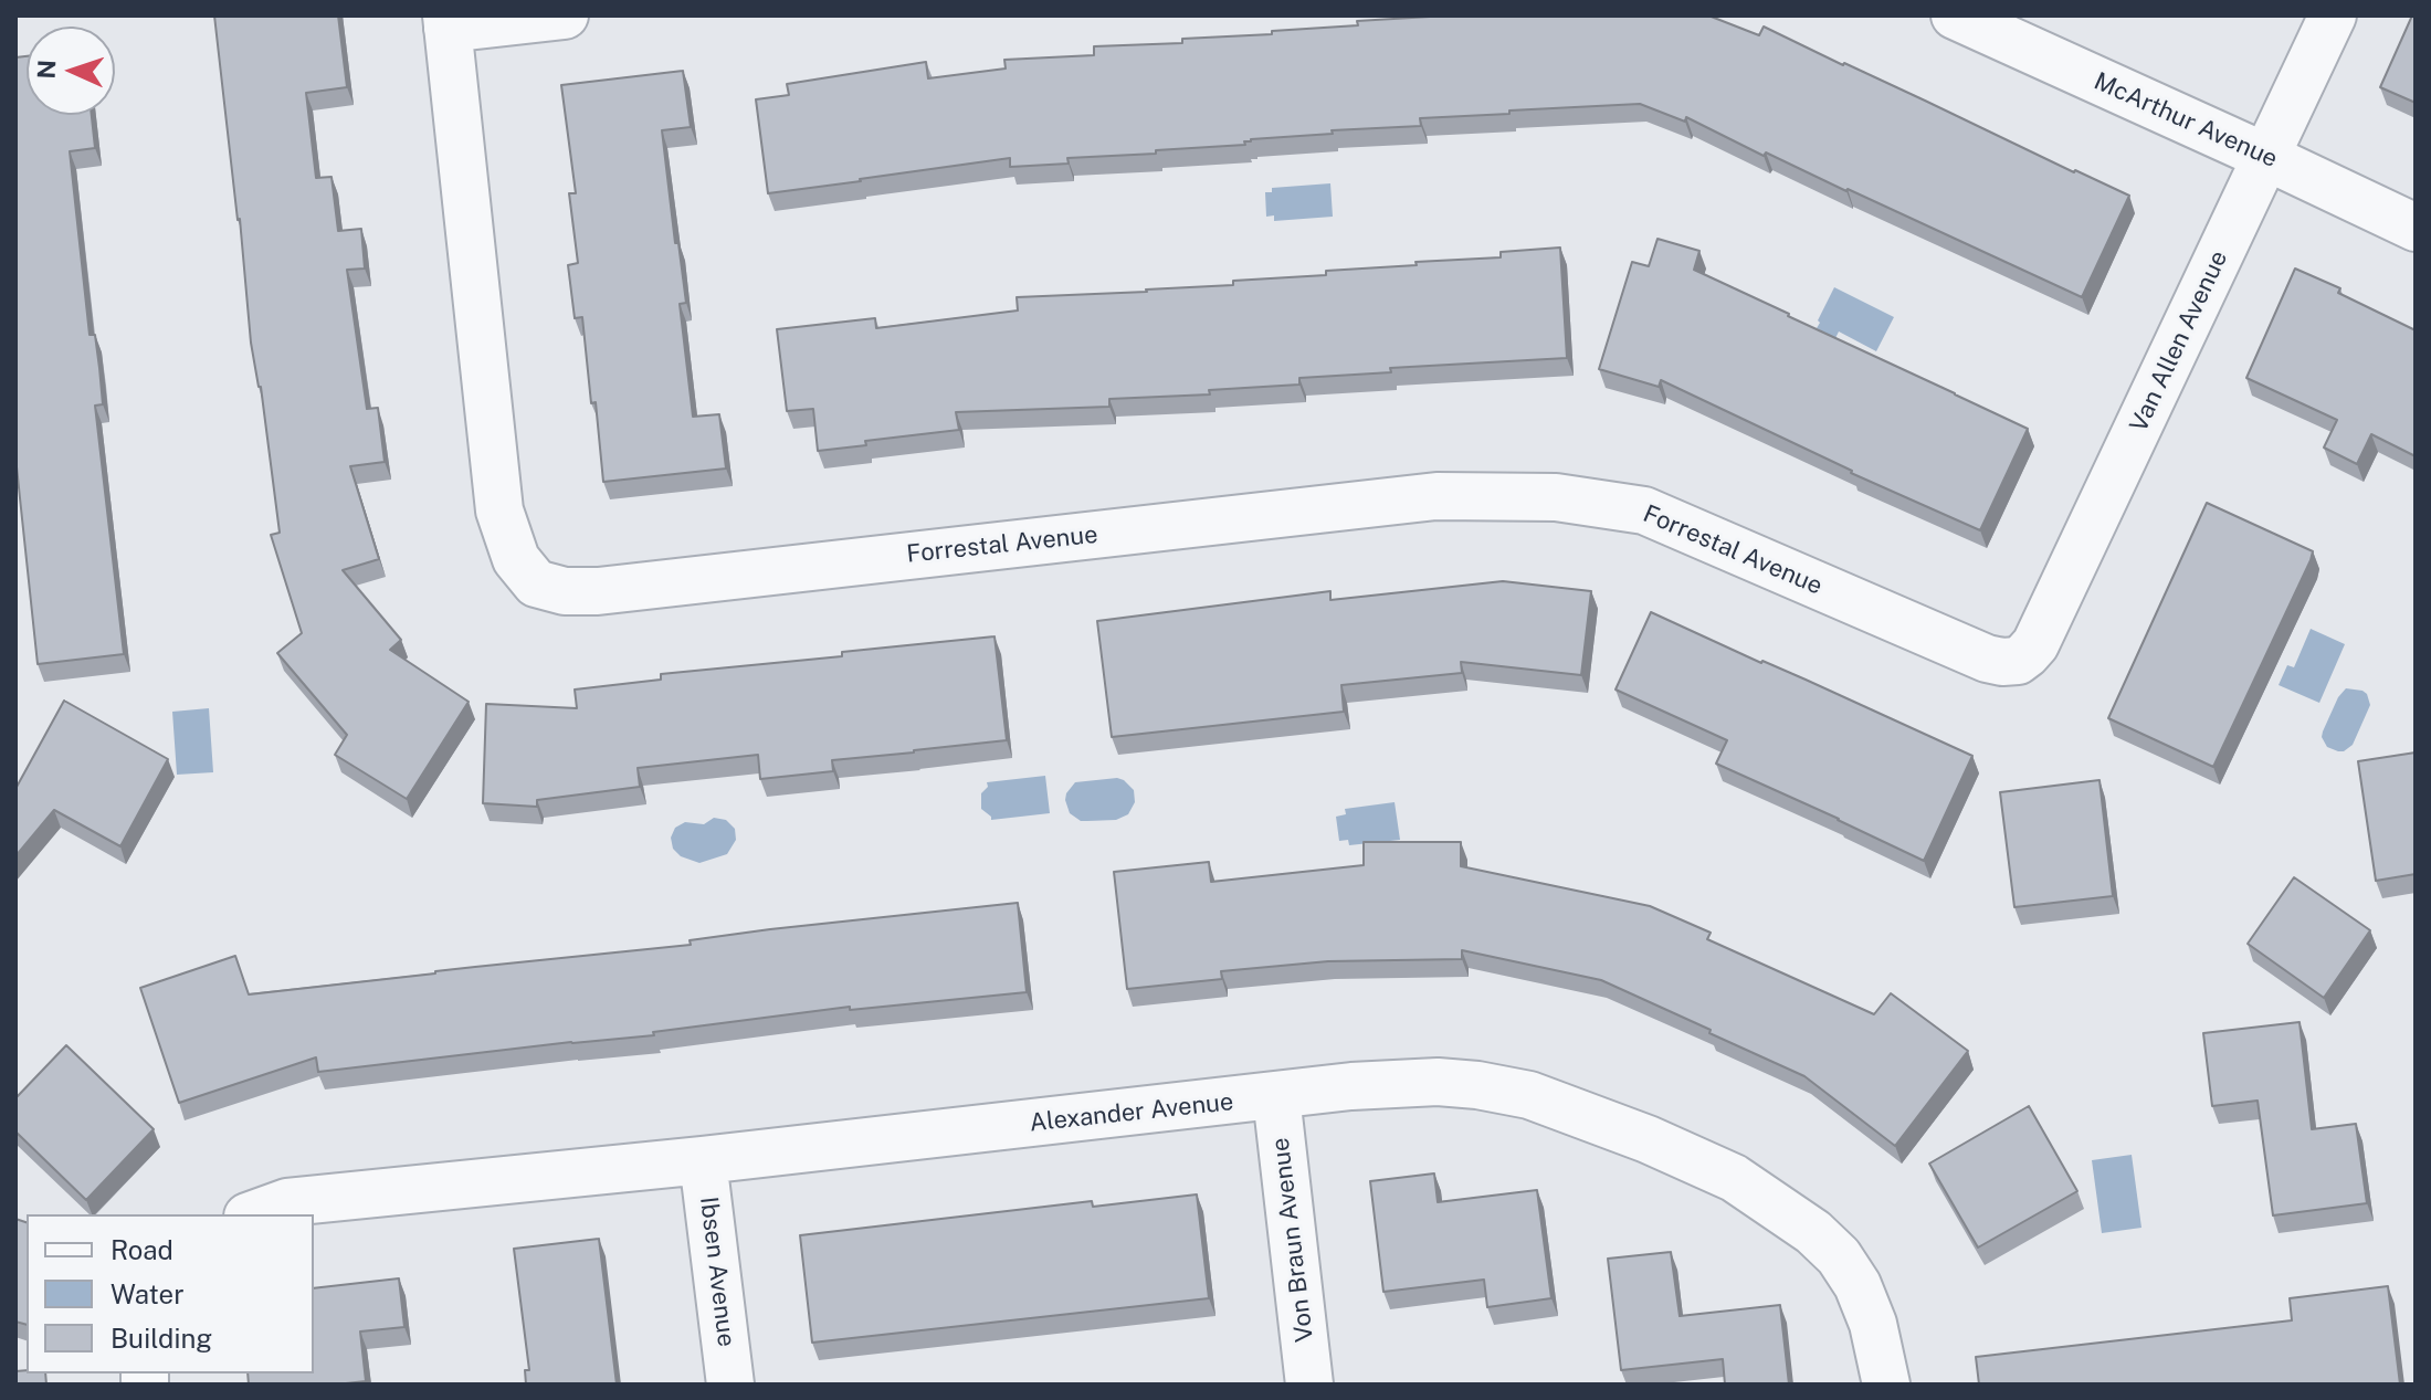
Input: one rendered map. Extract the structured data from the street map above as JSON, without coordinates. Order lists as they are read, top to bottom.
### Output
{
  "streets": {
    "street": [
      "McArthur Avenue",
      "Van Allen Avenue",
      "Forrestal Avenue",
      "Alexander Avenue",
      "Von Braun Avenue",
      "Ibsen Avenue"
    ]
  },
  "crossings": [
    ["McArthur Avenue", "Van Allen Avenue"],
    ["Van Allen Avenue", "Forrestal Avenue"],
    ["Alexander Avenue", "Von Braun Avenue"],
    ["Alexander Avenue", "Ibsen Avenue"]
  ],
  "legend": ["Road", "Water", "Building"],
  "north": "left"
}
